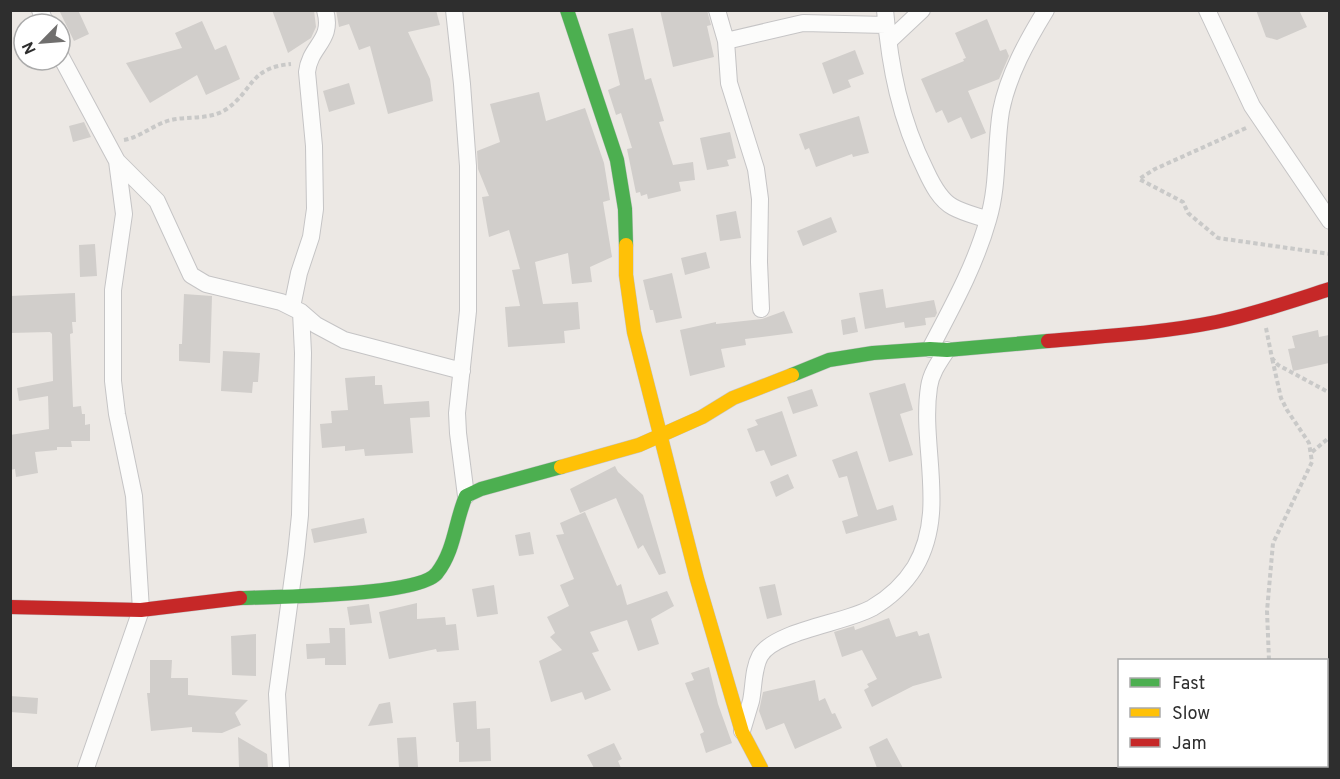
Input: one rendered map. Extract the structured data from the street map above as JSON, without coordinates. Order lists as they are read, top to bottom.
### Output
{
  "legend": ["Fast", "Slow", "Jam"],
  "north": "bottom left"
}
